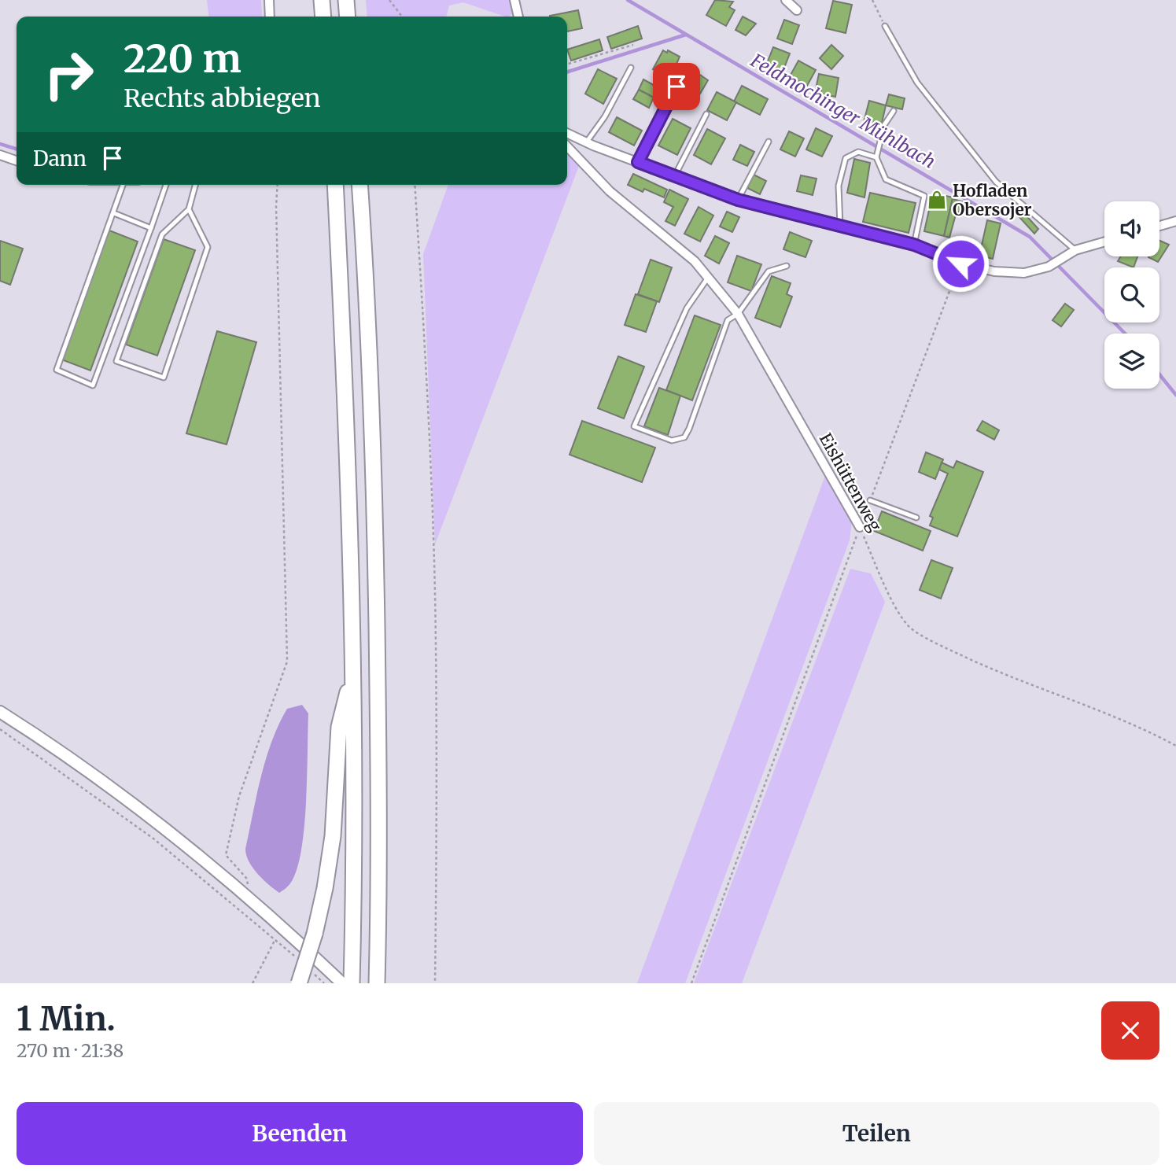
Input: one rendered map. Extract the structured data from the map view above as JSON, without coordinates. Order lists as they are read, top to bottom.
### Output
{
  "streets": {
    "street": ["Eishüttenweg"]
  },
  "water": ["Feldmochinger Mühlbach"],
  "places": {
    "shop": ["Hofladen Obersojer"]
  },
  "page": {
    "turn": ["220 m", "Rechts abbiegen"],
    "then": "Dann",
    "heading": ["1 Min.", "270 m · 21:38"],
    "buttons": ["Beenden", "Teilen"]
  }
}
